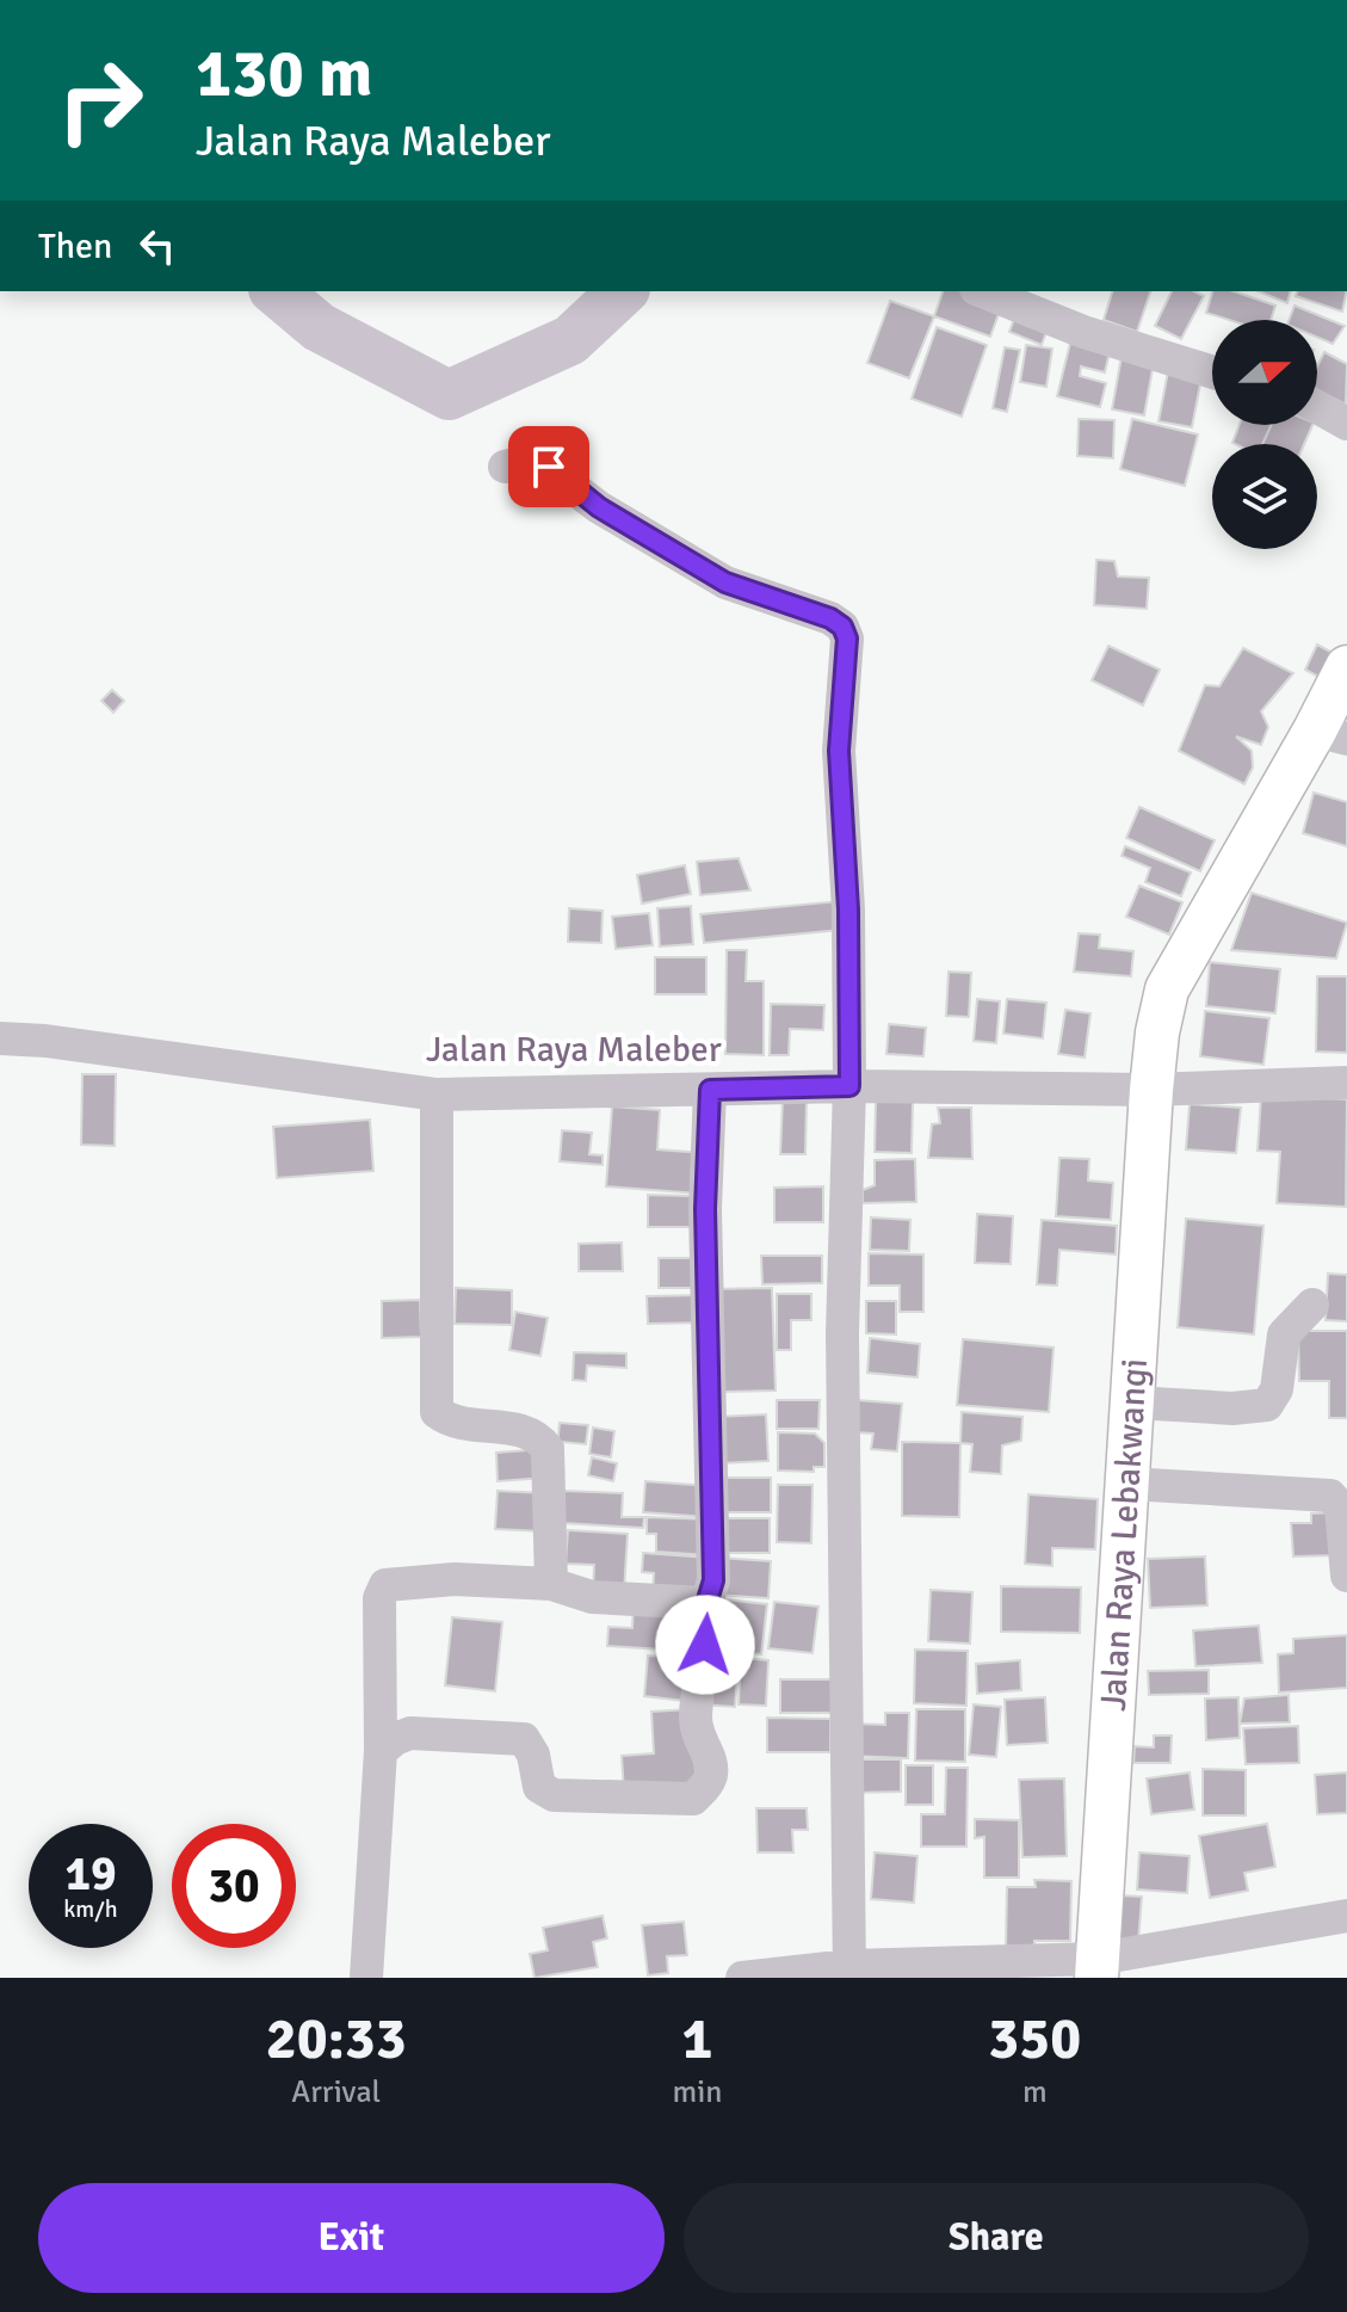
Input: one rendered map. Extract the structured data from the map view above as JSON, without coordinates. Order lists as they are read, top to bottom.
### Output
{
  "streets": {
    "main road": ["Jalan Raya Lebakwangi"],
    "street": ["Jalan Raya Maleber"]
  },
  "crossings": [
    ["Jalan Raya Maleber", "Jalan Raya Lebakwangi"]
  ],
  "north": "right",
  "page": {
    "turn": ["130 m", "Jalan Raya Maleber"],
    "then": "Then",
    "speed": "19 km/h",
    "limit": "30",
    "eta": [
      "20:33",
      "Arrival",
      "1",
      "min",
      "350",
      "m"
    ],
    "buttons": ["Exit", "Share"]
  }
}
